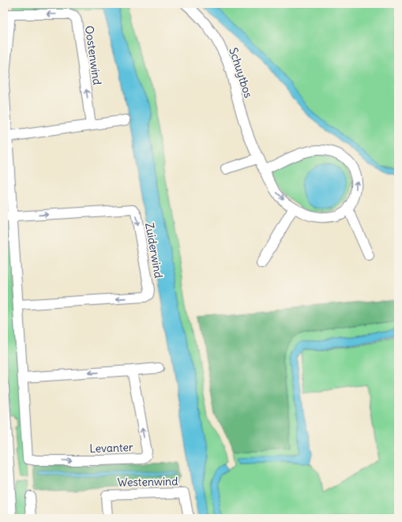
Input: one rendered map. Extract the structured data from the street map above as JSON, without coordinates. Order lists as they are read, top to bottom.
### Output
{
  "streets": {
    "street": [
      "Oostenwind",
      "Schuytbos",
      "Zuiderwind",
      "Levanter",
      "Westenwind"
    ]
  }
}
